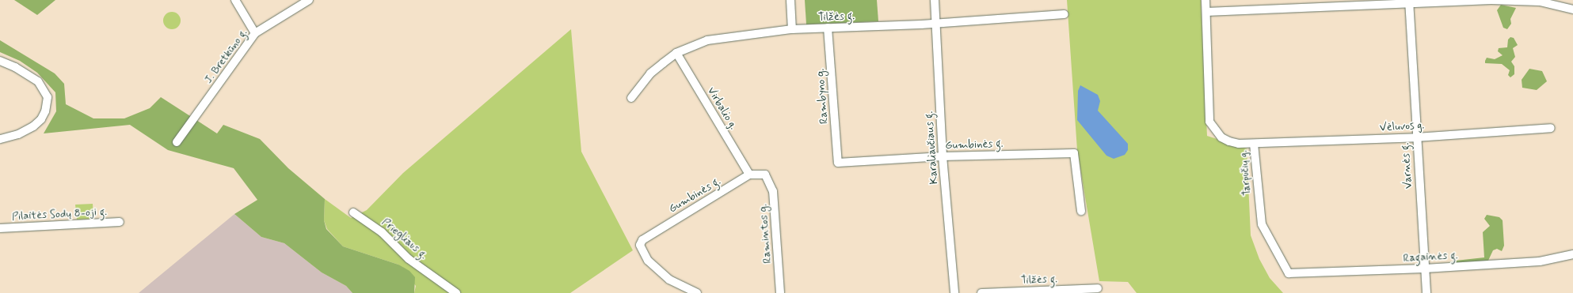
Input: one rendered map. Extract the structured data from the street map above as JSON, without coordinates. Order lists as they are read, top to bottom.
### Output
{
  "streets": {
    "street": [
      "Tilžės g.",
      "J. Bretkūno g.",
      "Rambyno g.",
      "Virbalio g.",
      "Vėluvos g.",
      "Gumbinės g.",
      "Karaliaučiaus g.",
      "Varnės g.",
      "Tarpučių g.",
      "Pilaitės Sodų 8-oji g.",
      "Ramintos g.",
      "Priegliaus g.",
      "Ragainės g."
    ]
  },
  "crossings": [
    ["Tilžės g.", "Rambyno g."],
    ["Tilžės g.", "Virbalio g."],
    ["Tilžės g.", "Karaliaučiaus g."],
    ["Rambyno g.", "Gumbinės g."],
    ["Virbalio g.", "Gumbinės g."],
    ["Virbalio g.", "Ramintos g."],
    ["Vėluvos g.", "Varnės g."],
    ["Vėluvos g.", "Tarpučių g."],
    ["Gumbinės g.", "Karaliaučiaus g."],
    ["Gumbinės g.", "Ramintos g."],
    ["Varnės g.", "Ragainės g."],
    ["Tarpučių g.", "Ragainės g."]
  ]
}
